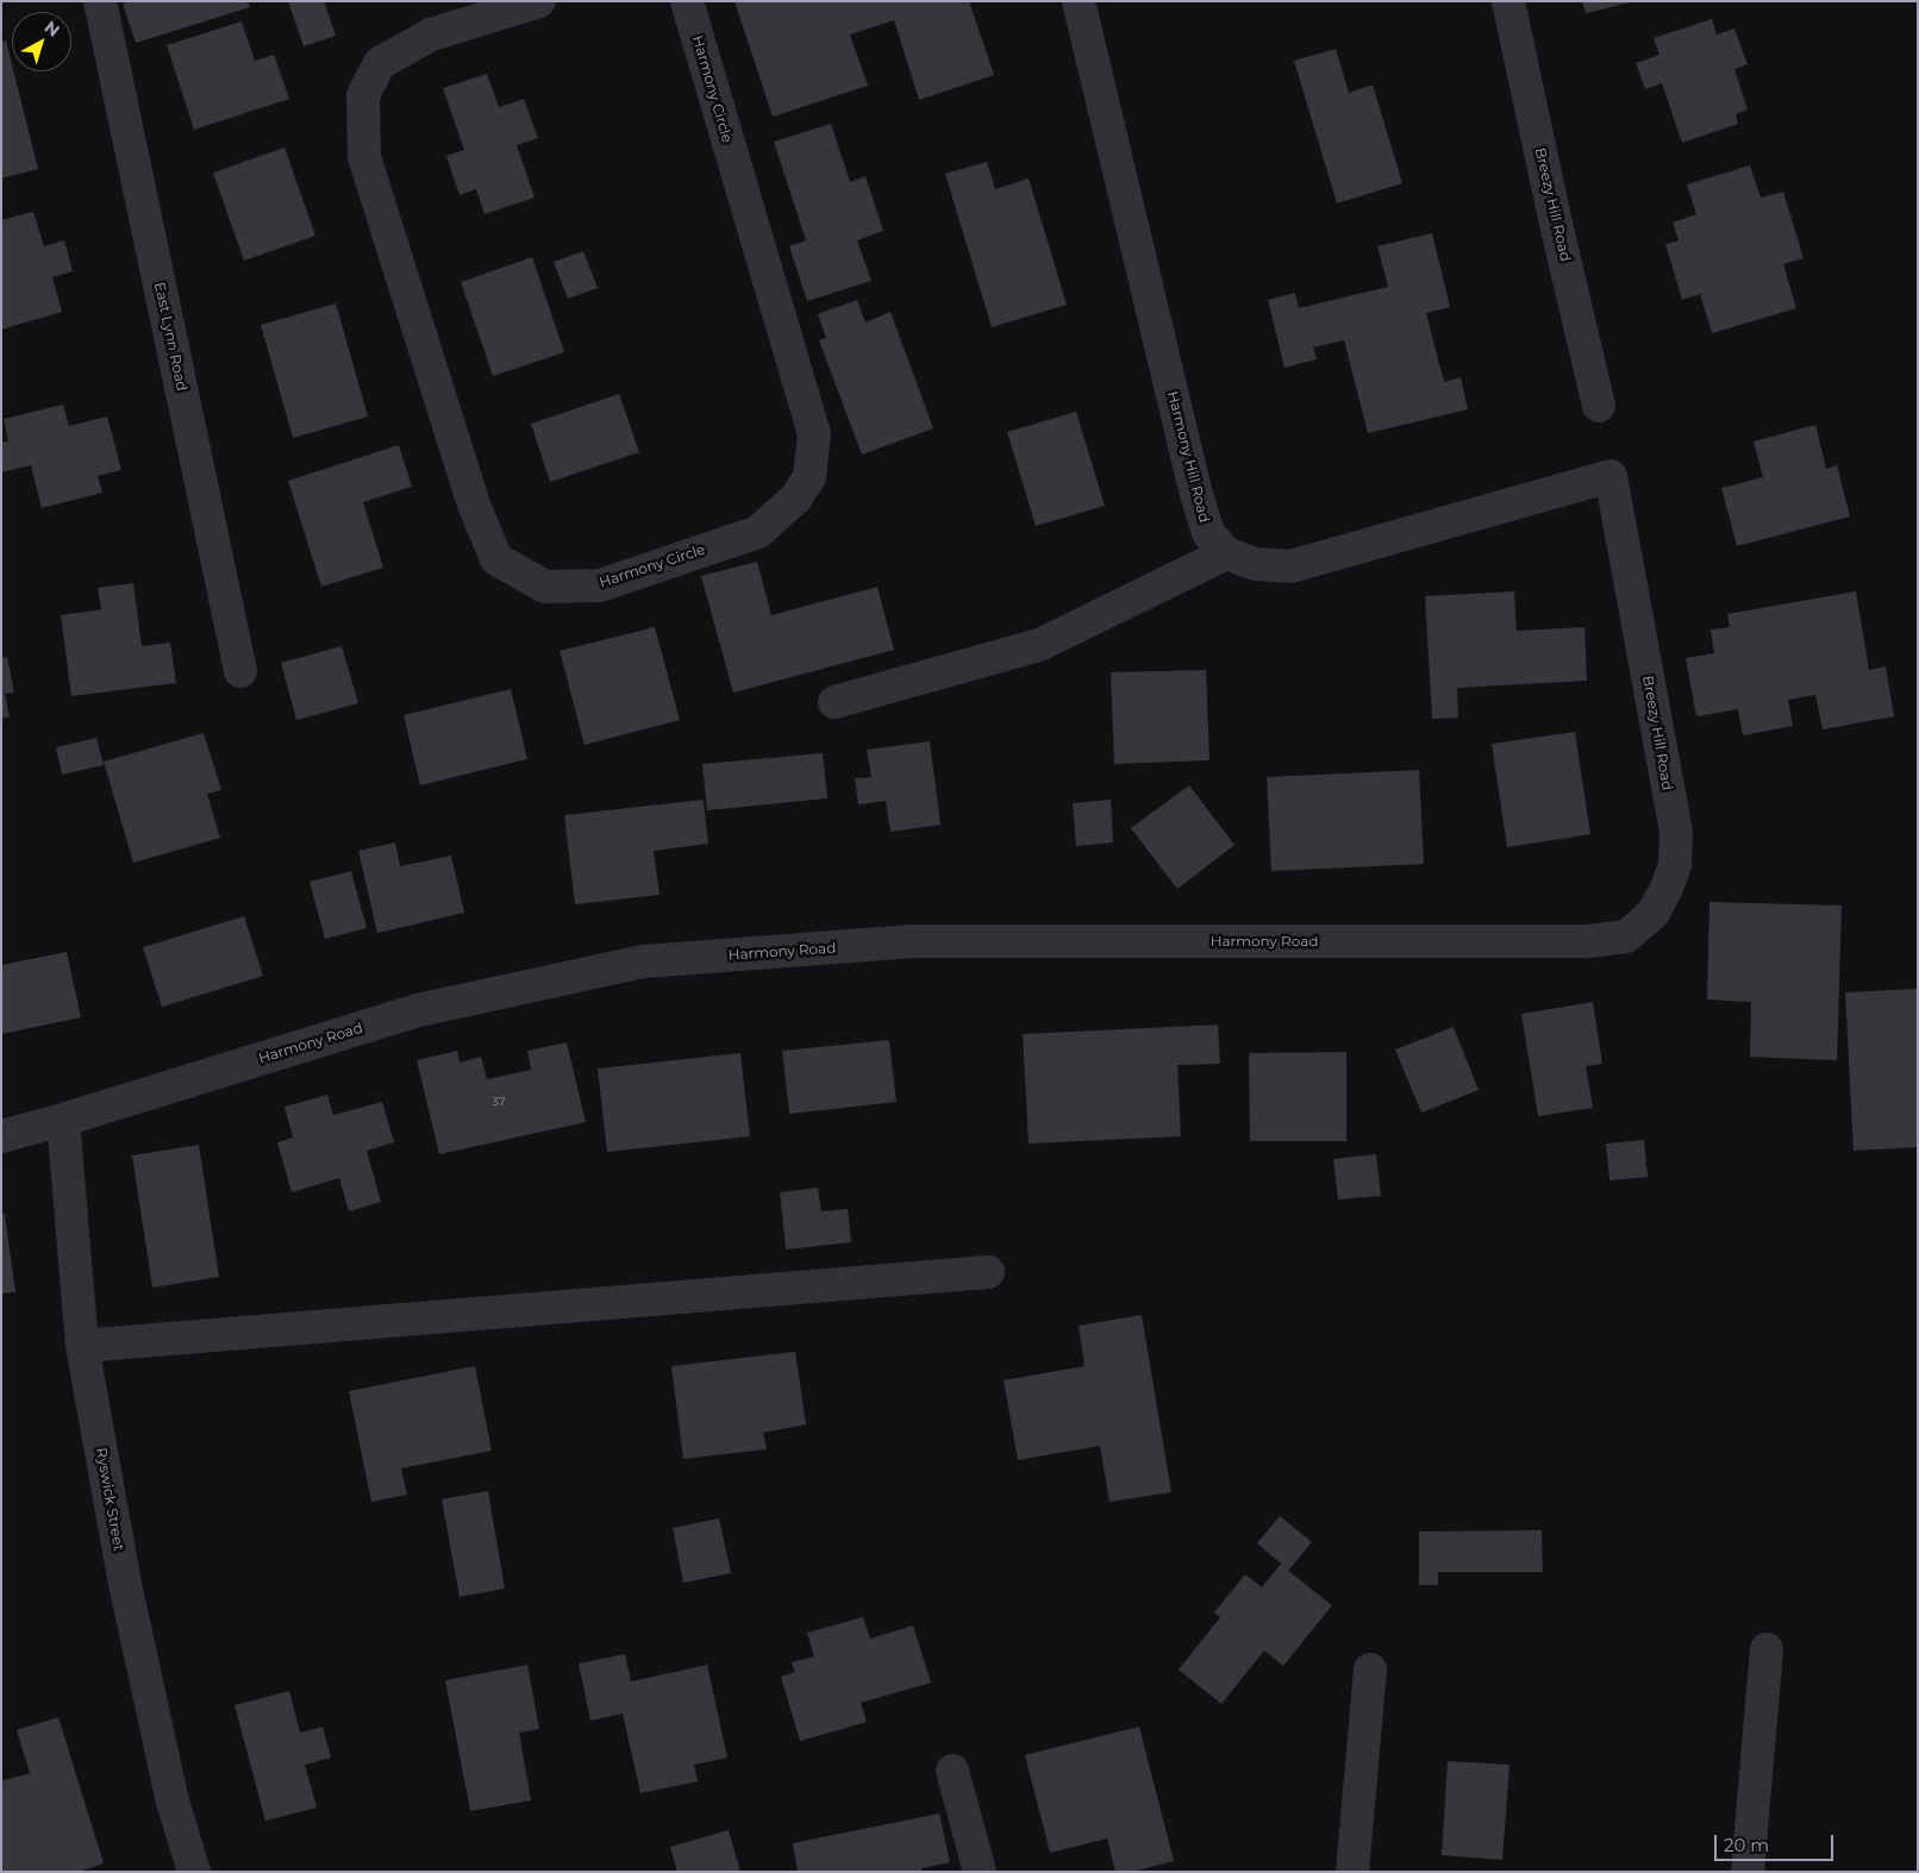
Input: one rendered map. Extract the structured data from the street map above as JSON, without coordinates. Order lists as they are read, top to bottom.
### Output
{
  "streets": {
    "street": [
      "Harmony Circle",
      "Breezy Hill Road",
      "East Lynn Road",
      "Harmony Hill Road",
      "Harmony Road",
      "Ryswick Street"
    ]
  },
  "crossings": [
    ["Breezy Hill Road", "Harmony Hill Road"],
    ["Breezy Hill Road", "Harmony Road"],
    ["Harmony Road", "Ryswick Street"]
  ],
  "house_numbers": ["37"],
  "scale_bar": "20 m",
  "north": "top right"
}
